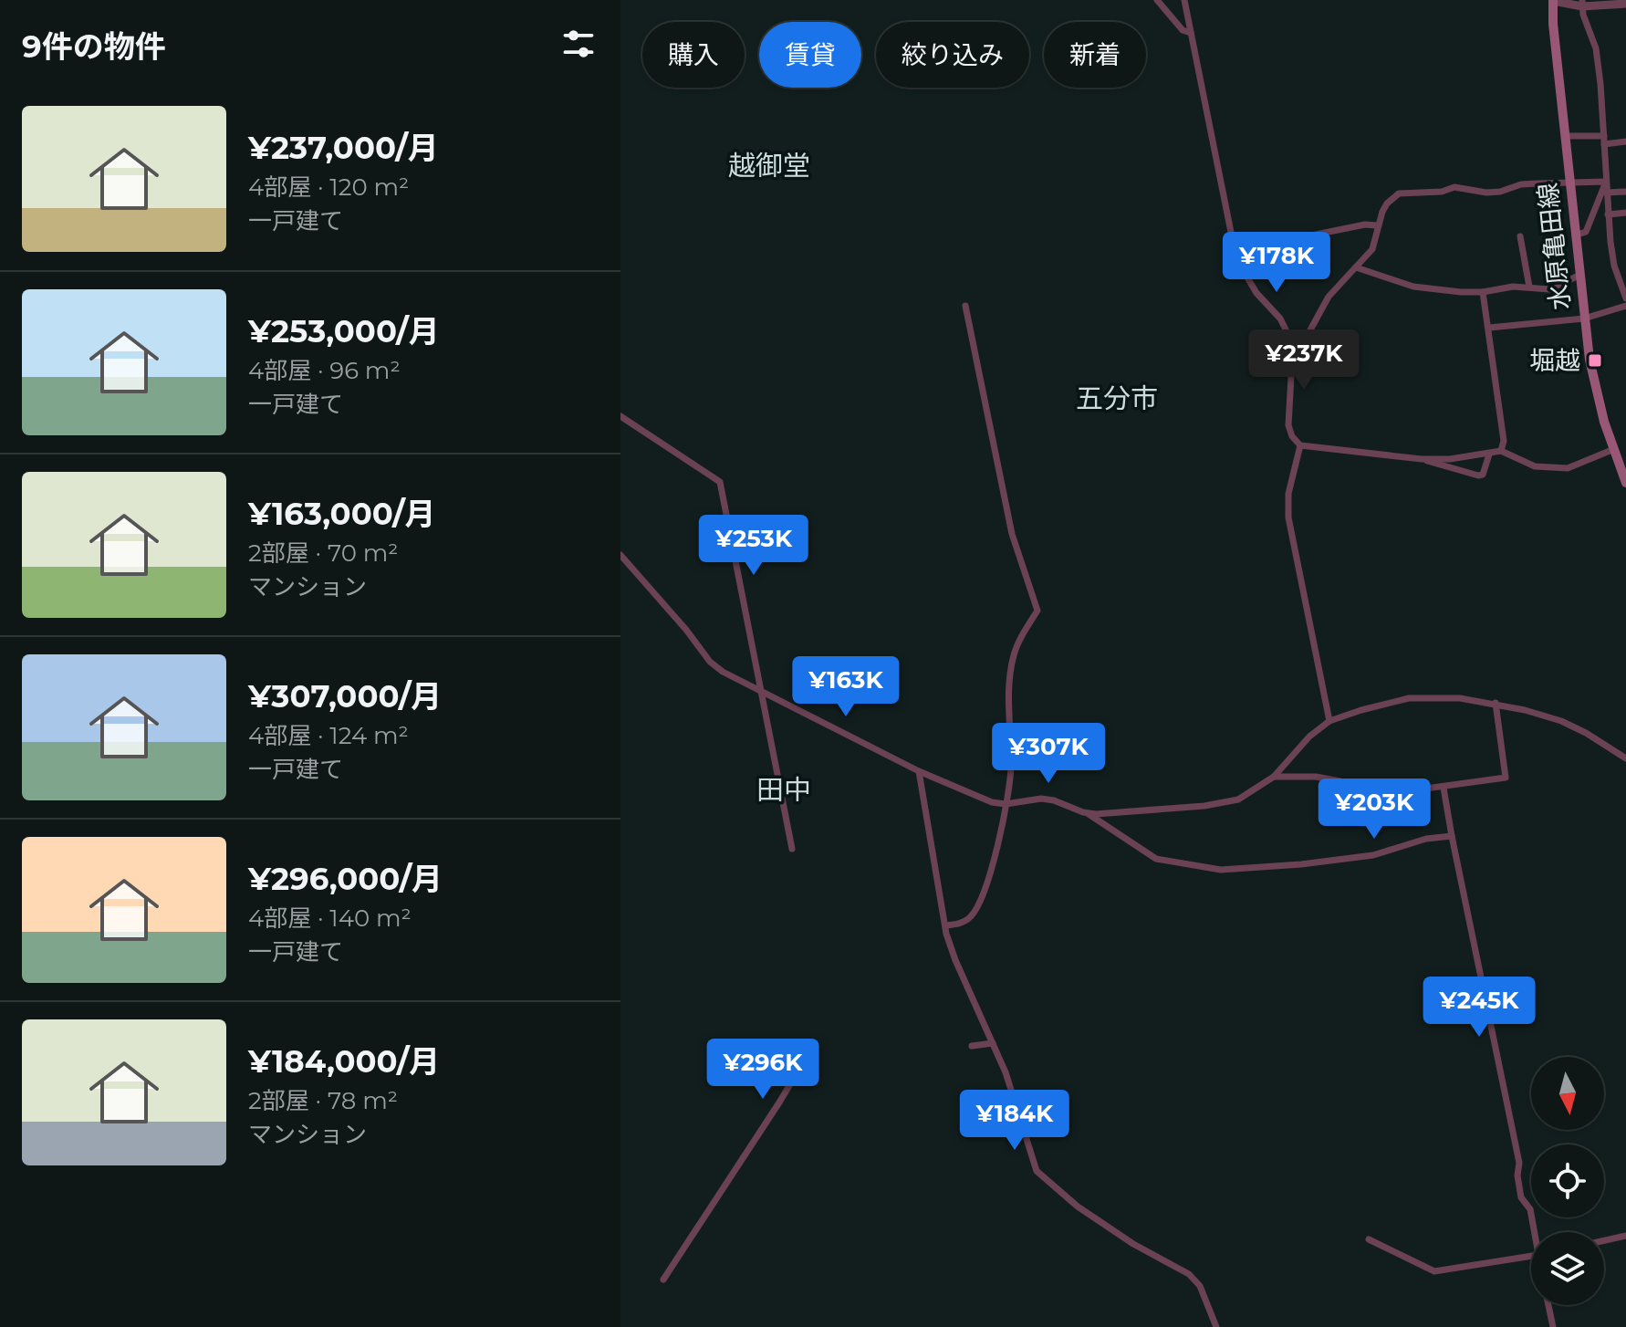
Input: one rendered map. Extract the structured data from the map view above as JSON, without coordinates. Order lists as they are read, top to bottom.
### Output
{
  "streets": {
    "main road": ["水原亀田線"]
  },
  "districts": ["越御堂", "五分市", "田中"],
  "places": {
    "transit": ["堀越"]
  },
  "north": "bottom",
  "page": {
    "heading": "9件の物件",
    "chip": [
      "購入",
      "賃貸",
      "絞り込み",
      "新着"
    ],
    "list": [
      {
        "name": "¥237,000/月",
        "note": "4部屋 · 120 m² · 一戸建て"
      },
      {
        "name": "¥253,000/月",
        "note": "4部屋 · 96 m² · 一戸建て"
      },
      {
        "name": "¥163,000/月",
        "note": "2部屋 · 70 m² · マンション"
      },
      {
        "name": "¥307,000/月",
        "note": "4部屋 · 124 m² · 一戸建て"
      },
      {
        "name": "¥296,000/月",
        "note": "4部屋 · 140 m² · 一戸建て"
      },
      {
        "name": "¥184,000/月",
        "note": "2部屋 · 78 m² · マンション"
      }
    ],
    "price": [
      "¥178K",
      "¥237K",
      "¥253K",
      "¥163K",
      "¥307K",
      "¥203K",
      "¥245K",
      "¥296K",
      "¥184K"
    ]
  }
}
